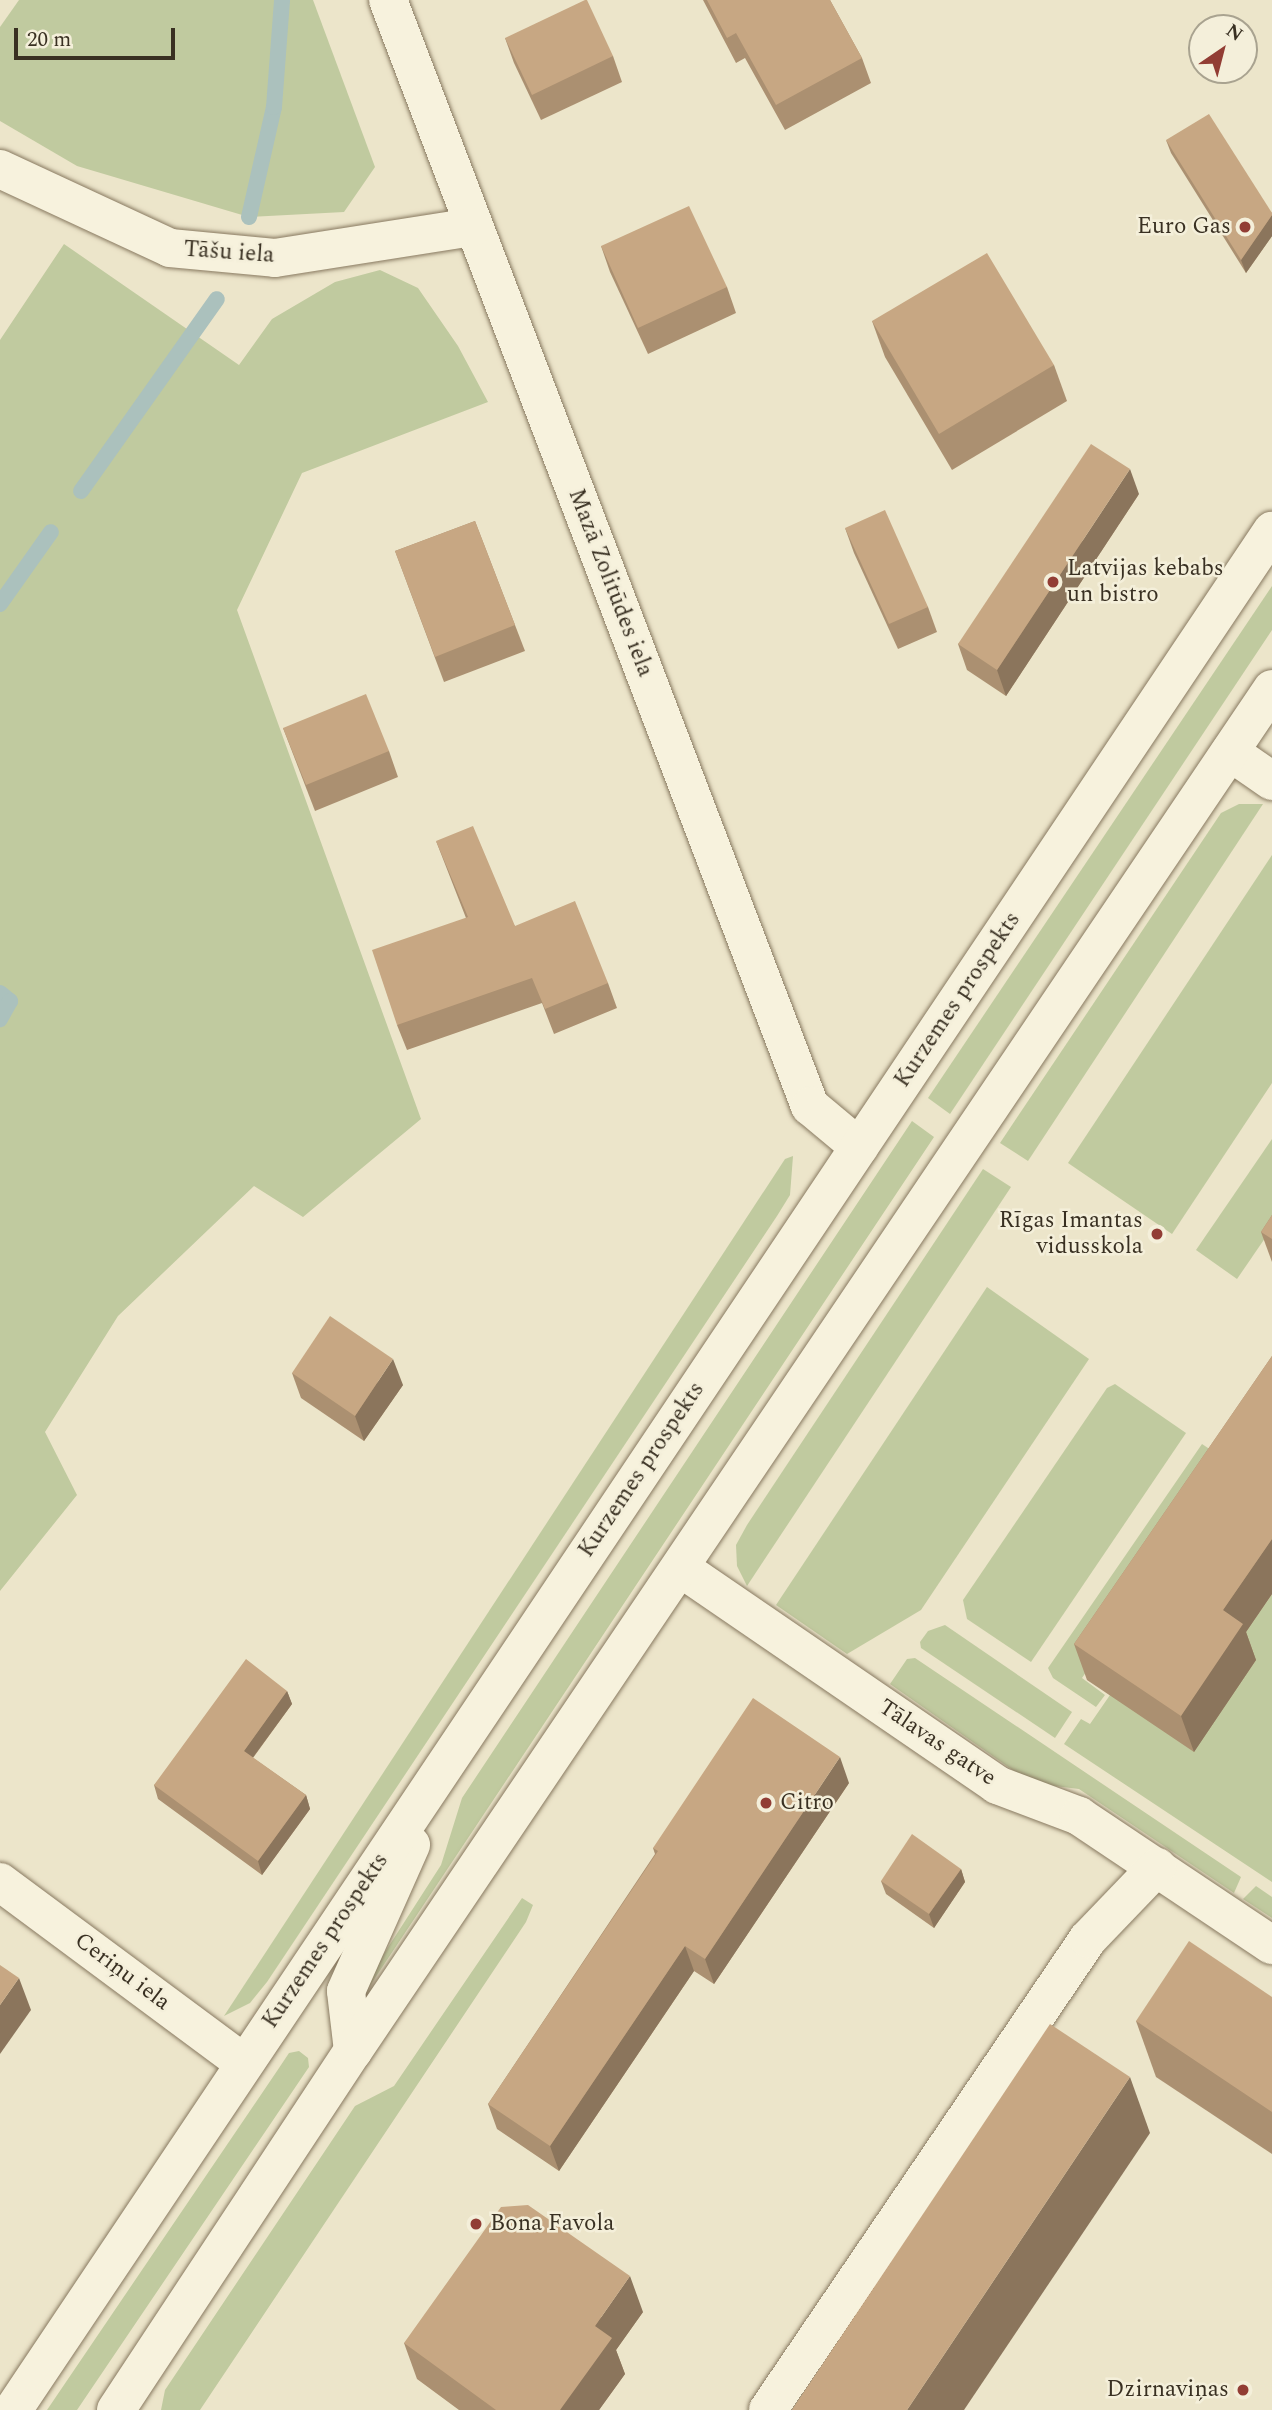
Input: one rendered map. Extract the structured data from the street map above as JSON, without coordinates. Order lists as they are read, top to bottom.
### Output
{
  "streets": {
    "main road": [
      "Tāšu iela",
      "Mazā Zolitūdes iela",
      "Kurzemes prospekts",
      "Tālavas gatve",
      "Ceriņu iela"
    ]
  },
  "crossings": [
    ["Tāšu iela", "Mazā Zolitūdes iela"],
    ["Mazā Zolitūdes iela", "Kurzemes prospekts"],
    ["Kurzemes prospekts", "Ceriņu iela"]
  ],
  "places": [
    "Euro Gas",
    "Latvijas kebabs un bistro",
    "Rīgas Imantas vidusskola",
    "Citro",
    "Bona Favola",
    "Dzirnaviņas"
  ],
  "scale_bar": "20 m",
  "north": "top right"
}
